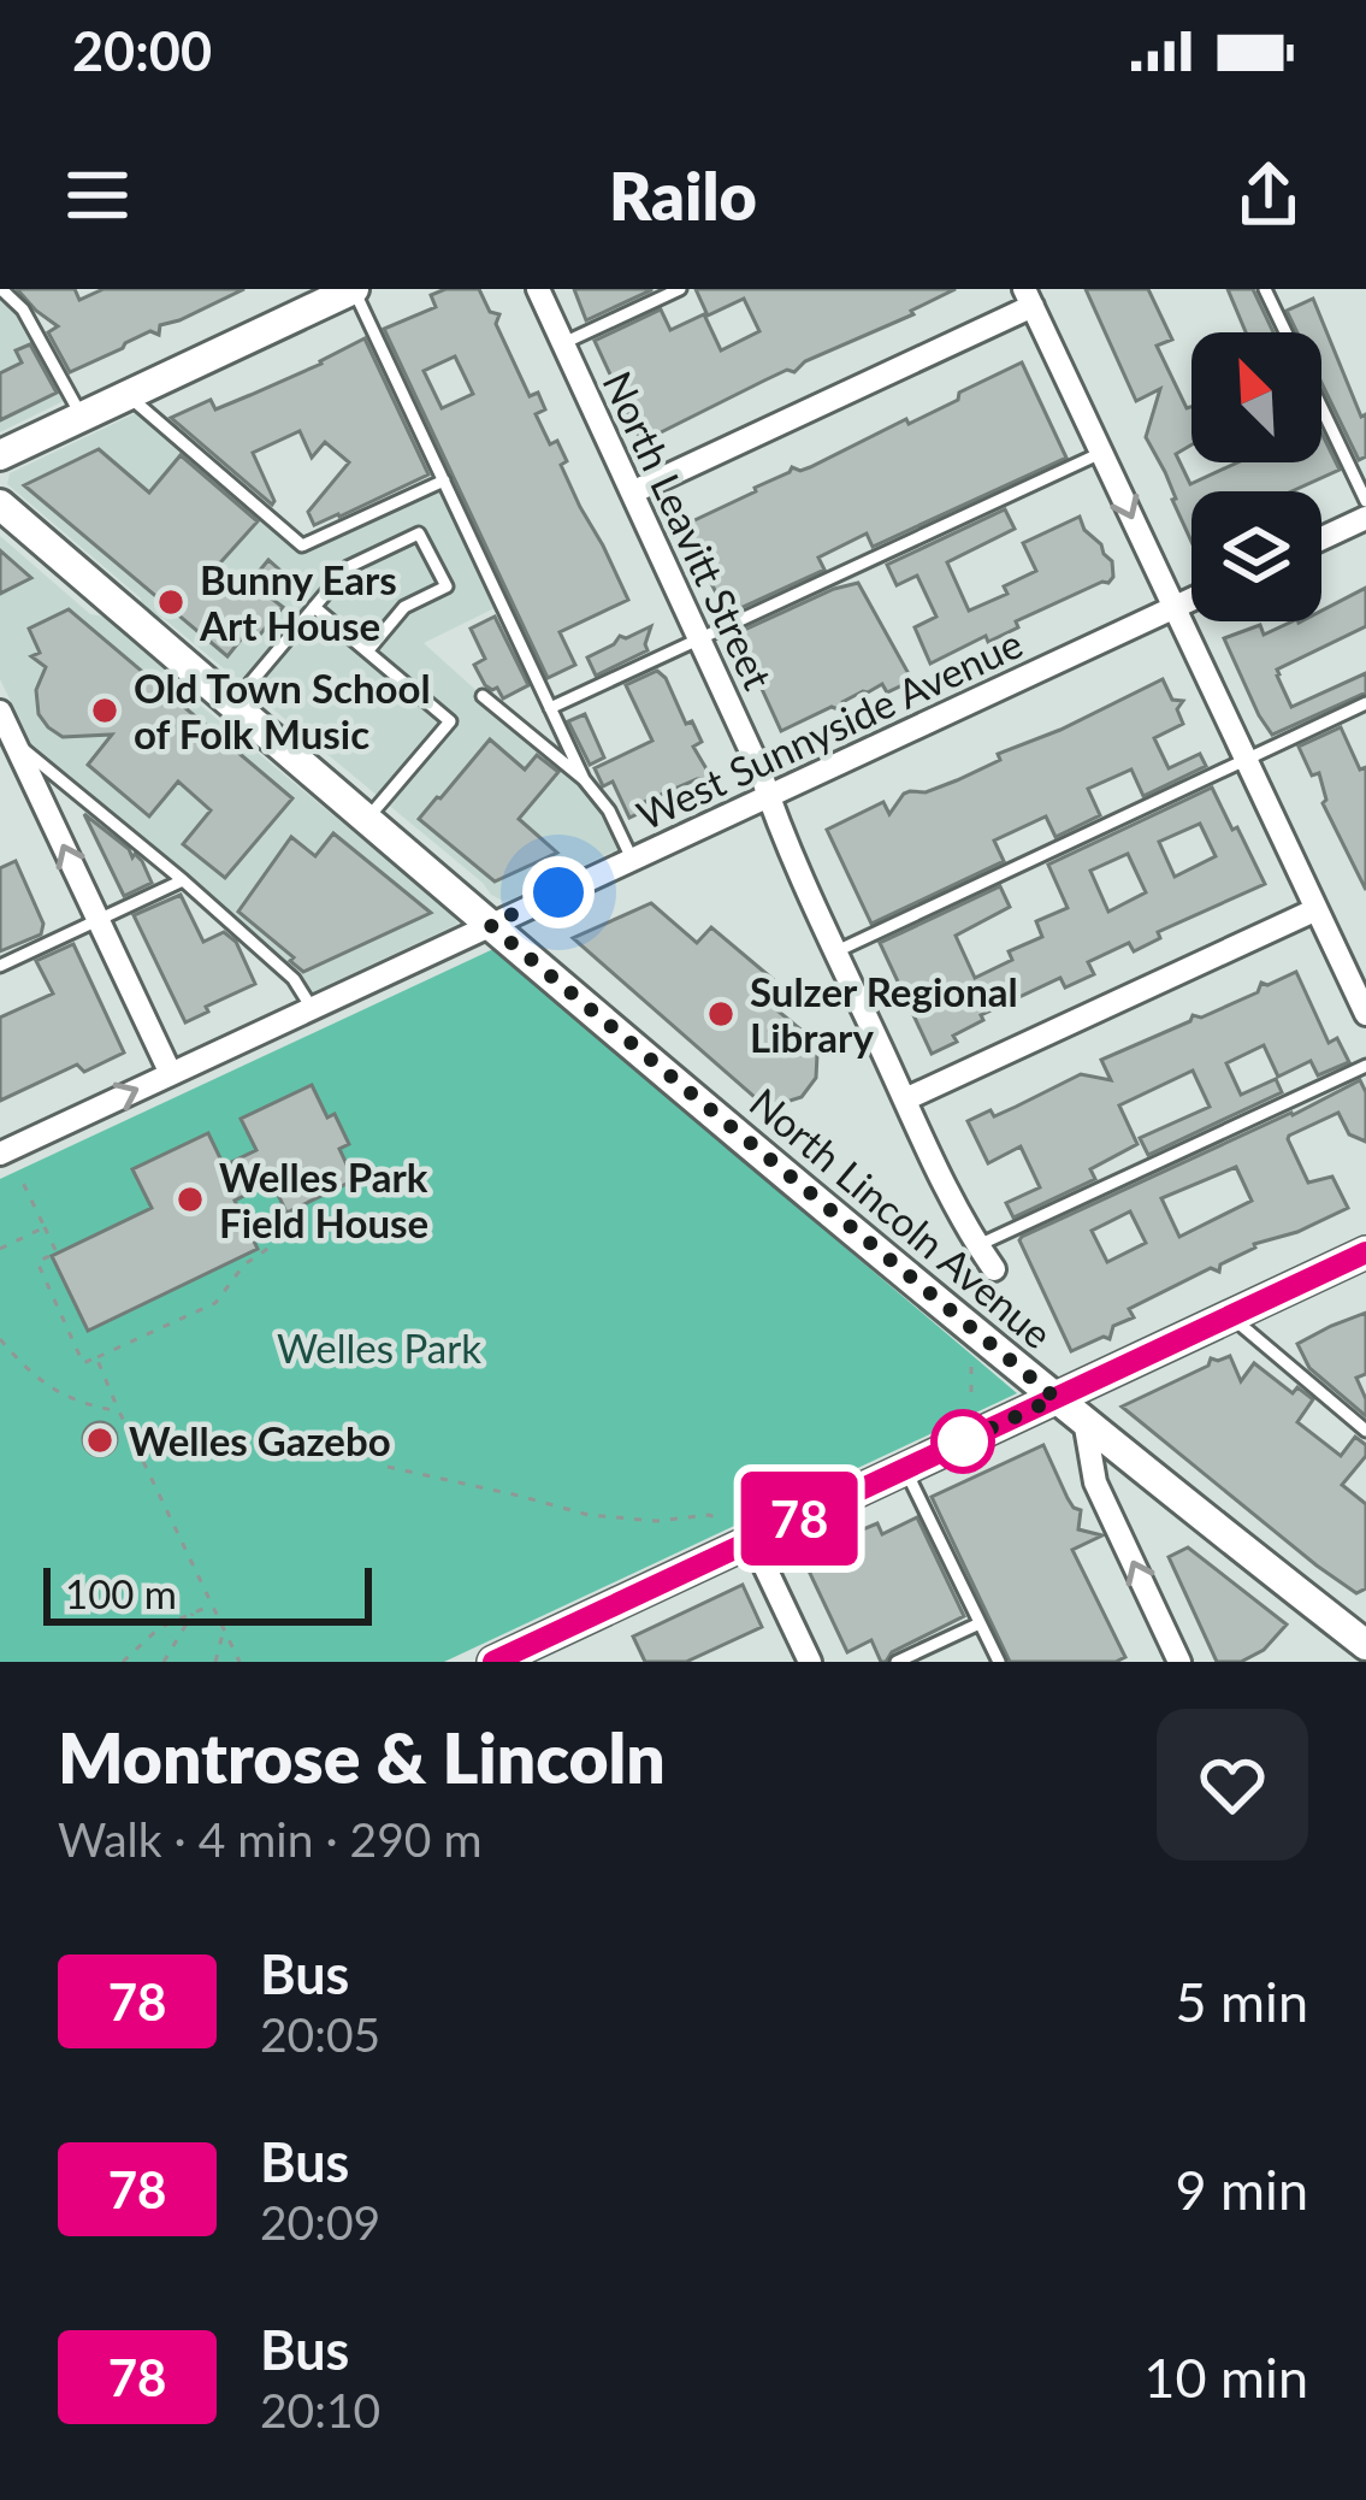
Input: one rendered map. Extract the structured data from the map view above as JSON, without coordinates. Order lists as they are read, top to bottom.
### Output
{
  "streets": {
    "main road": ["North Lincoln Avenue"],
    "street": ["North Leavitt Street", "West Sunnyside Avenue"]
  },
  "crossings": [
    ["North Leavitt Street", "West Sunnyside Avenue"],
    ["West Sunnyside Avenue", "North Lincoln Avenue"]
  ],
  "parks": ["Welles Park"],
  "places": [
    "Bunny Ears Art House",
    "Old Town School of Folk Music",
    "Sulzer Regional Library",
    "Welles Park Field House",
    "Welles Gazebo"
  ],
  "lines": ["bus line 78"],
  "scale_bar": "100 m",
  "north": "top left",
  "page": {
    "status": "20:00",
    "header": "Railo",
    "on_map": "78",
    "scale": "100 m",
    "heading": ["Montrose & Lincoln", "Walk · 4 min · 290 m"],
    "list": [
      {
        "mark": "78",
        "name": "Bus",
        "note": "20:05",
        "value": "5 min"
      },
      {
        "mark": "78",
        "name": "Bus",
        "note": "20:09",
        "value": "9 min"
      },
      {
        "mark": "78",
        "name": "Bus",
        "note": "20:10",
        "value": "10 min"
      }
    ]
  }
}
